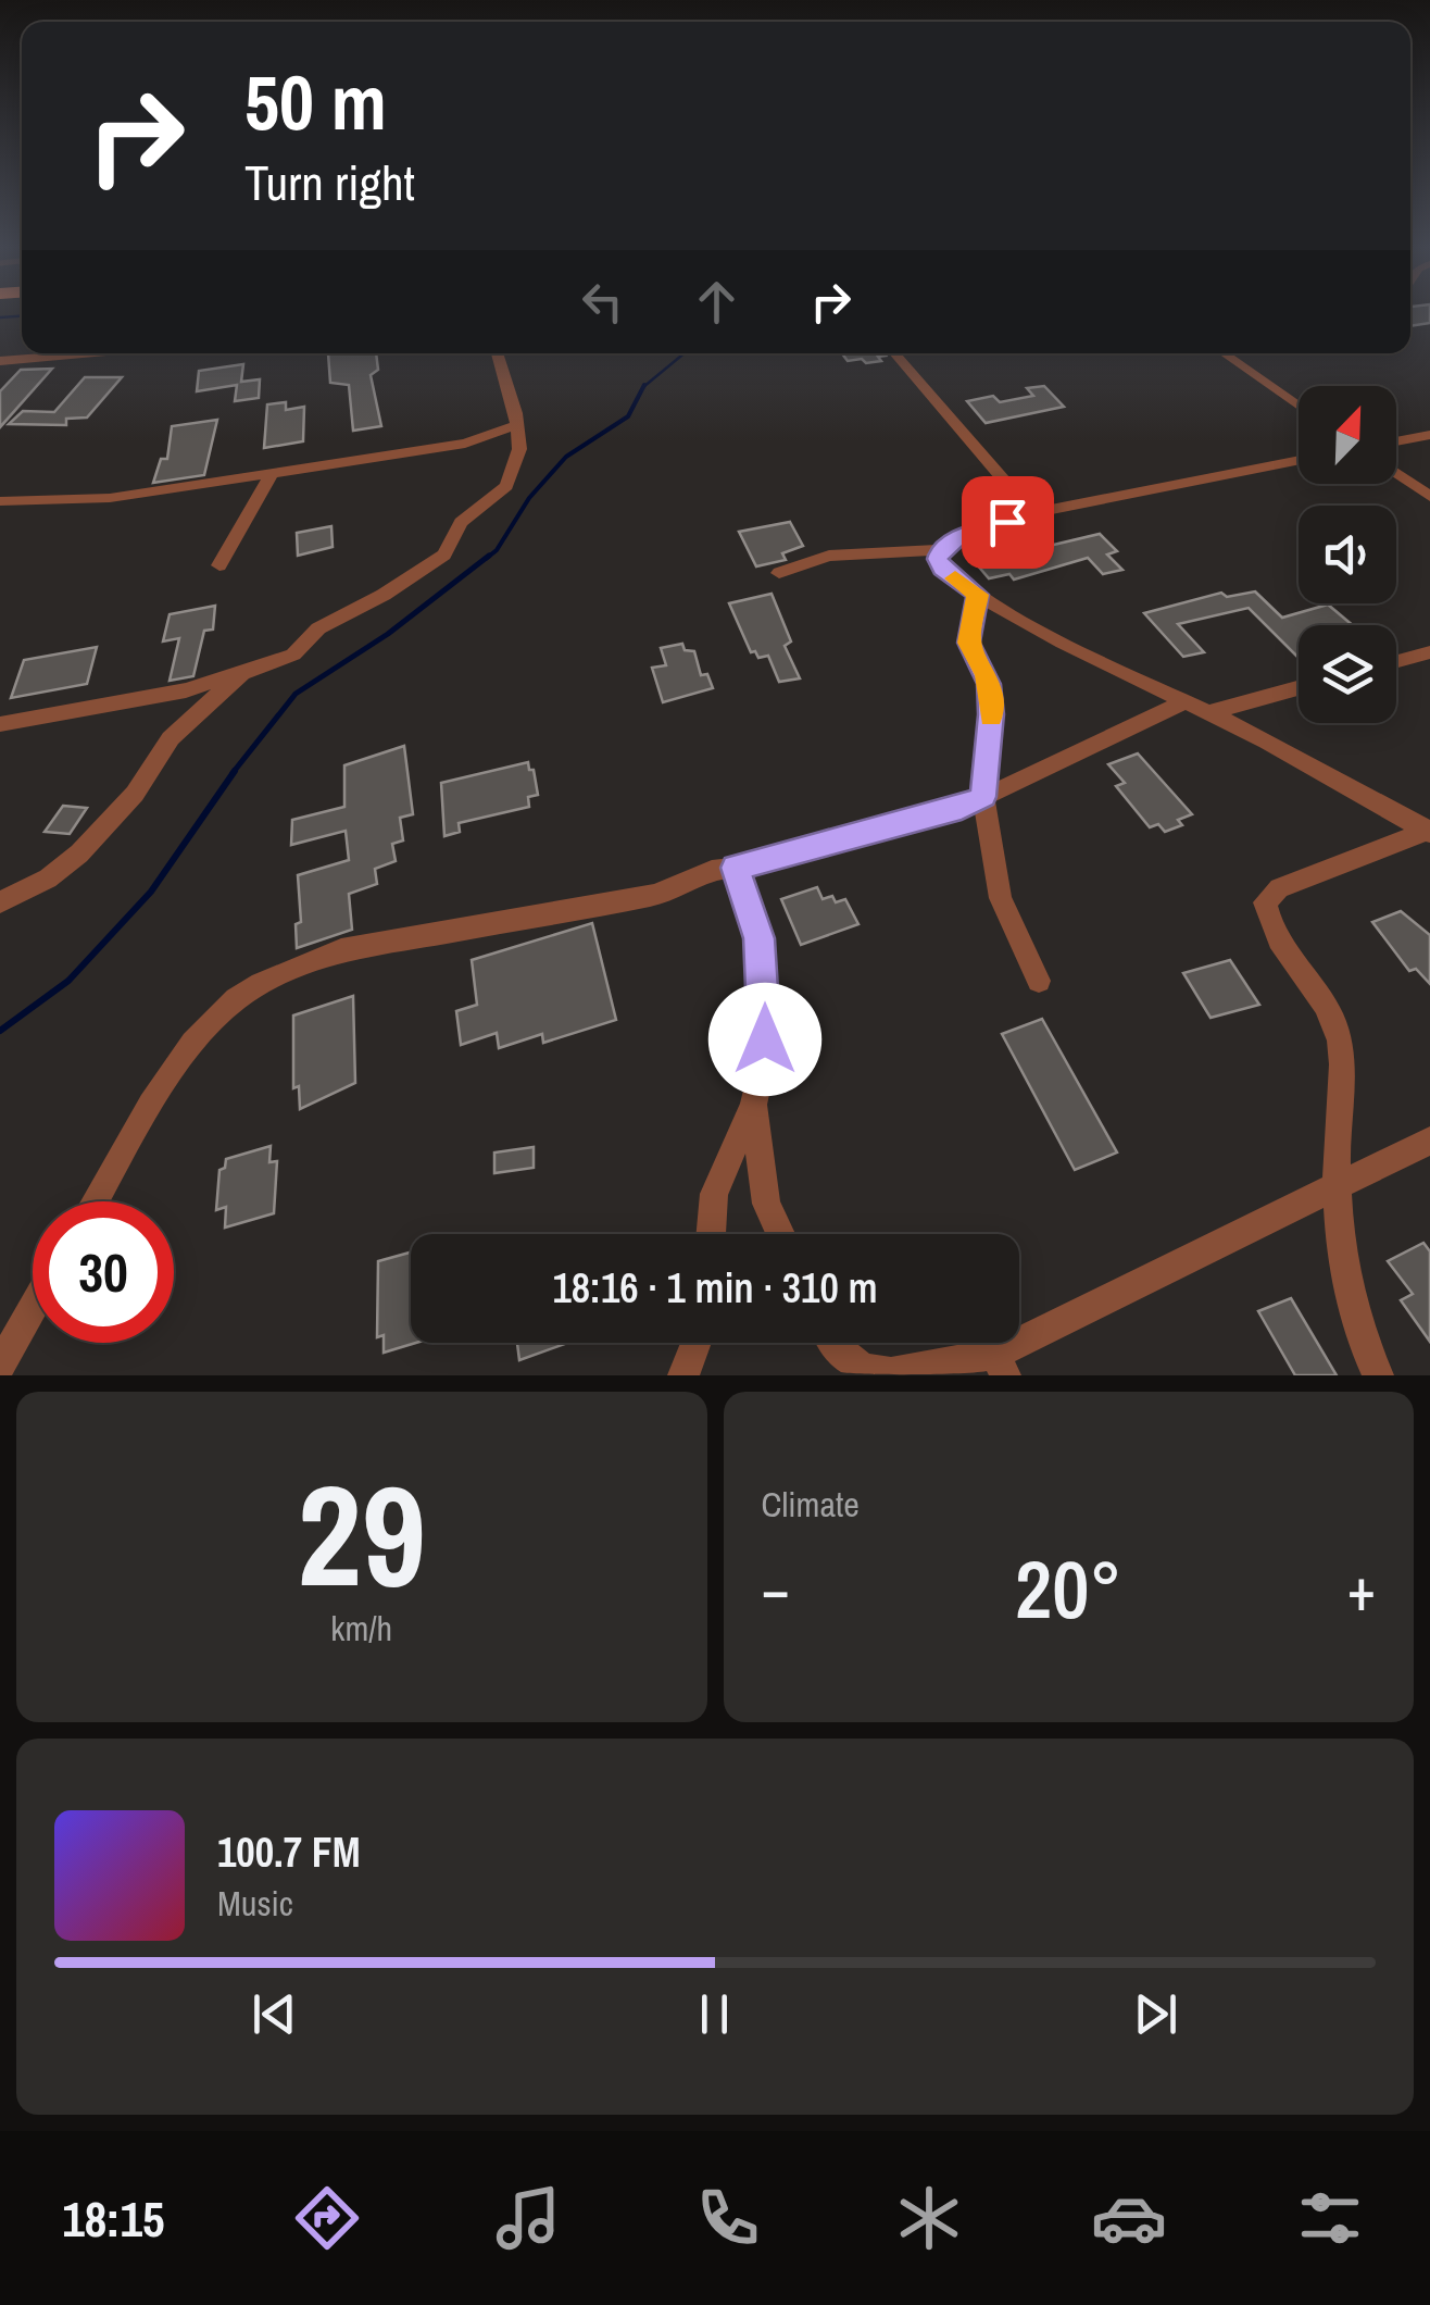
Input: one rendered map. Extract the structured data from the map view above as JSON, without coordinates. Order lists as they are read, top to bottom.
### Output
{
  "north": "top right",
  "page": {
    "turn": ["50 m", "Turn right"],
    "limit": "30",
    "trip": "18:16 · 1 min · 310 m",
    "tile": [
      ["29", "km/h"],
      "Climate"
    ],
    "heat": ["−", "20°", "+"],
    "song": ["100.7 FM", "Music"],
    "tabs": "18:15"
  }
}
